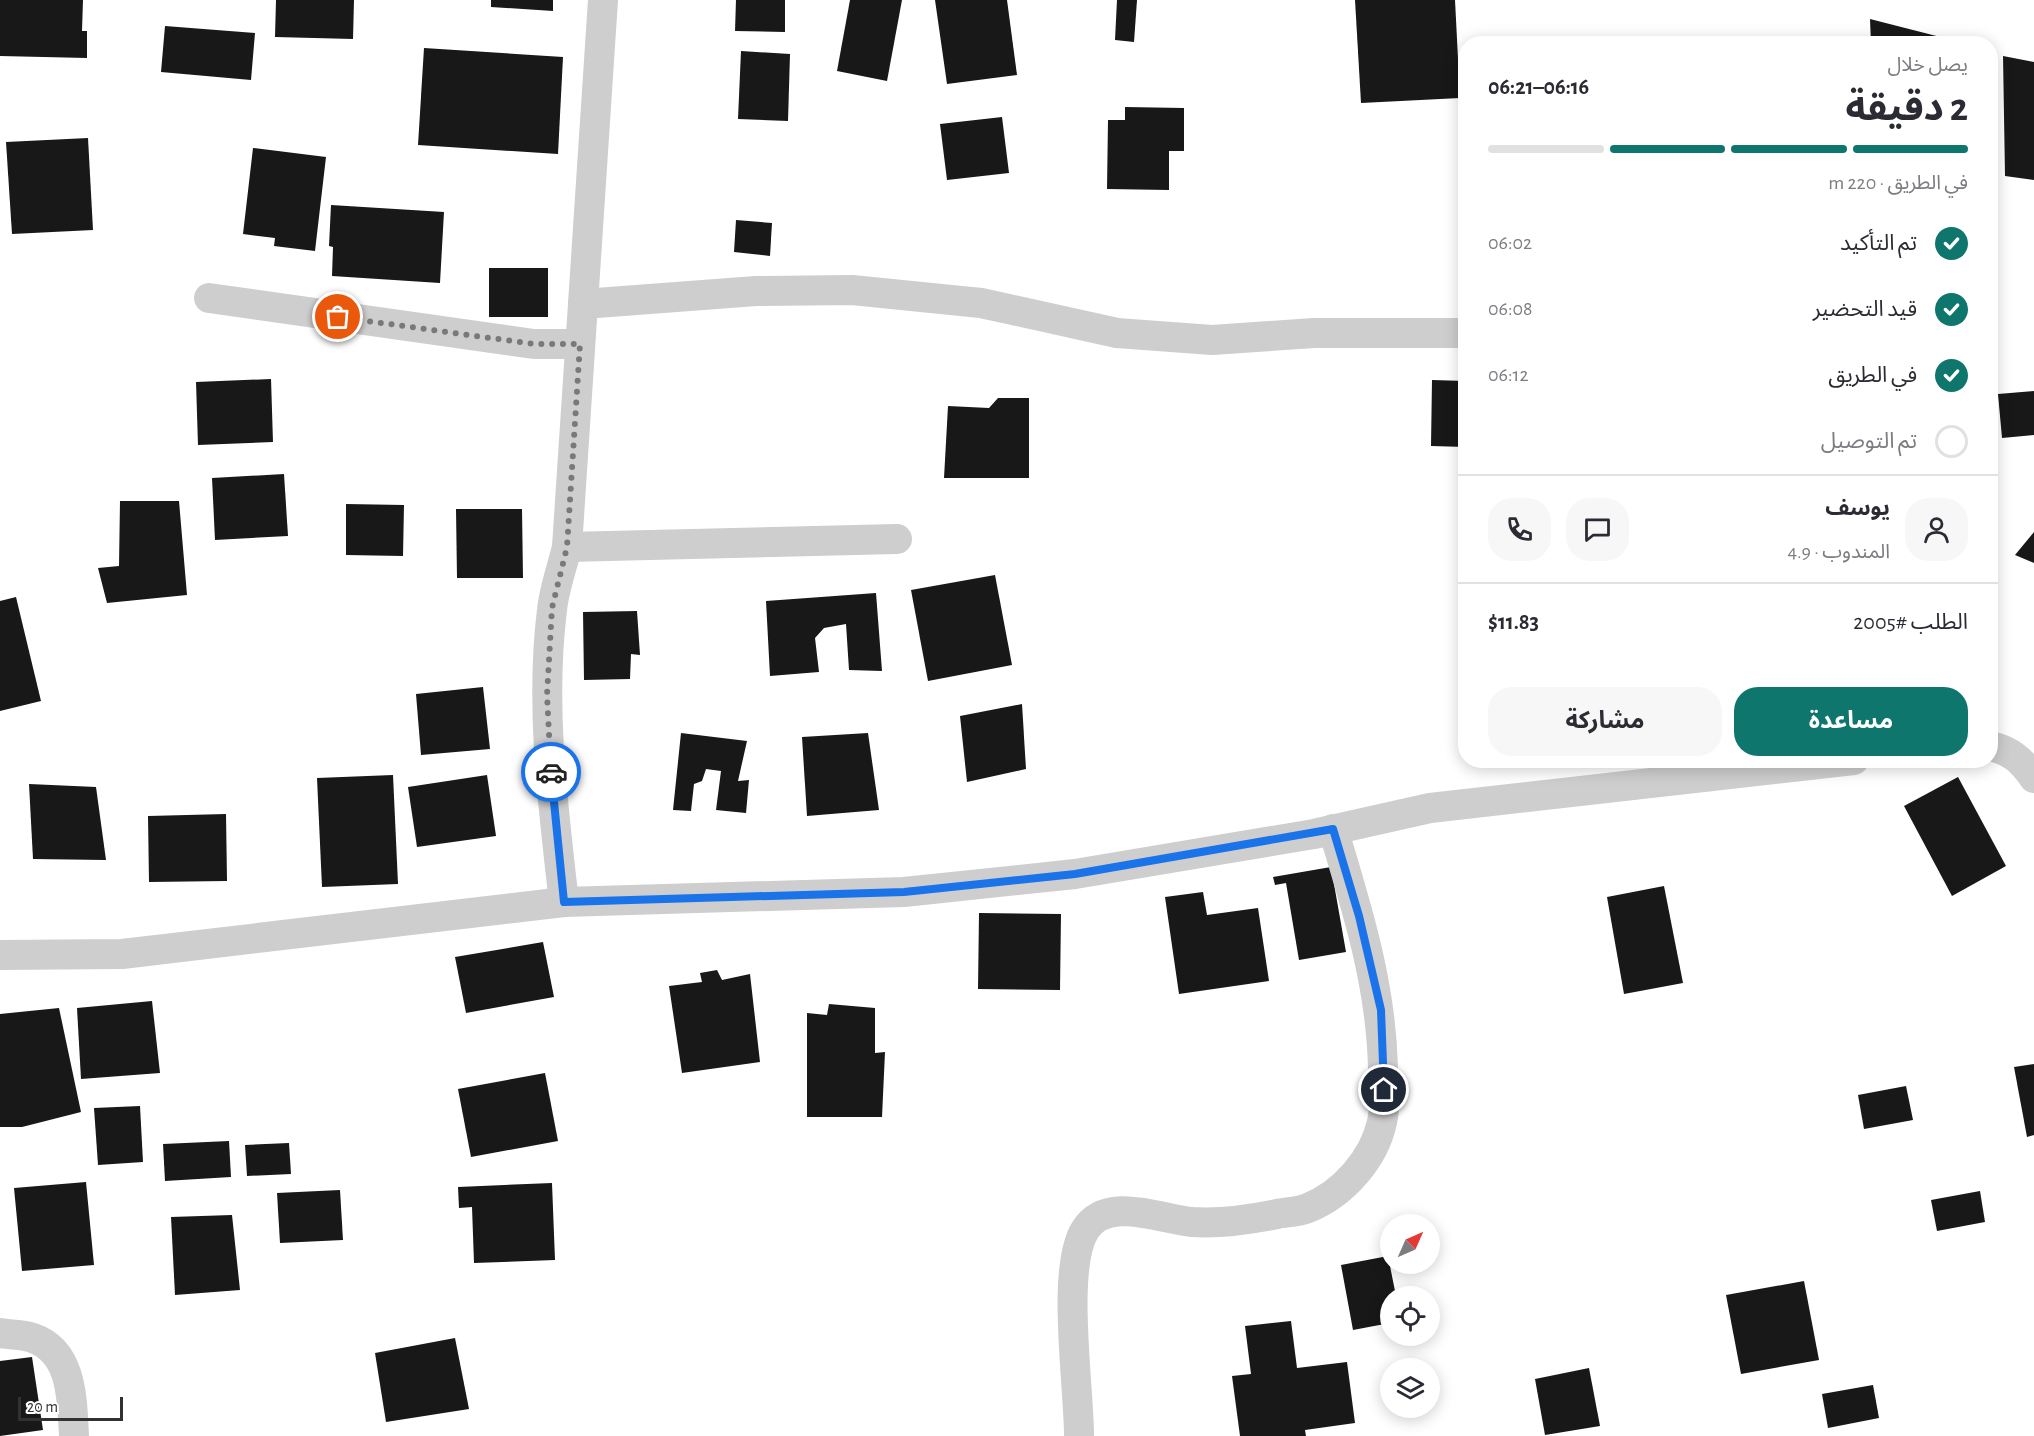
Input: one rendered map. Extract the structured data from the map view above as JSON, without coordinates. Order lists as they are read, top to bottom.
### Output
{
  "scale_bar": "20 m",
  "north": "top right",
  "page": {
    "heading": ["2 دقيقة", "يصل خلال", "06:16–06:21"],
    "panel": [
      "يوسف",
      "المندوب · 4.9",
      "الطلب #2005",
      "$11.83"
    ],
    "bar": "في الطريق · 220 m",
    "list": [
      ["تم التأكيد", "06:02"],
      ["قيد التحضير", "06:08"],
      ["في الطريق", "06:12"],
      "تم التوصيل"
    ],
    "buttons": ["مساعدة", "مشاركة"],
    "scale": "20 m"
  }
}
